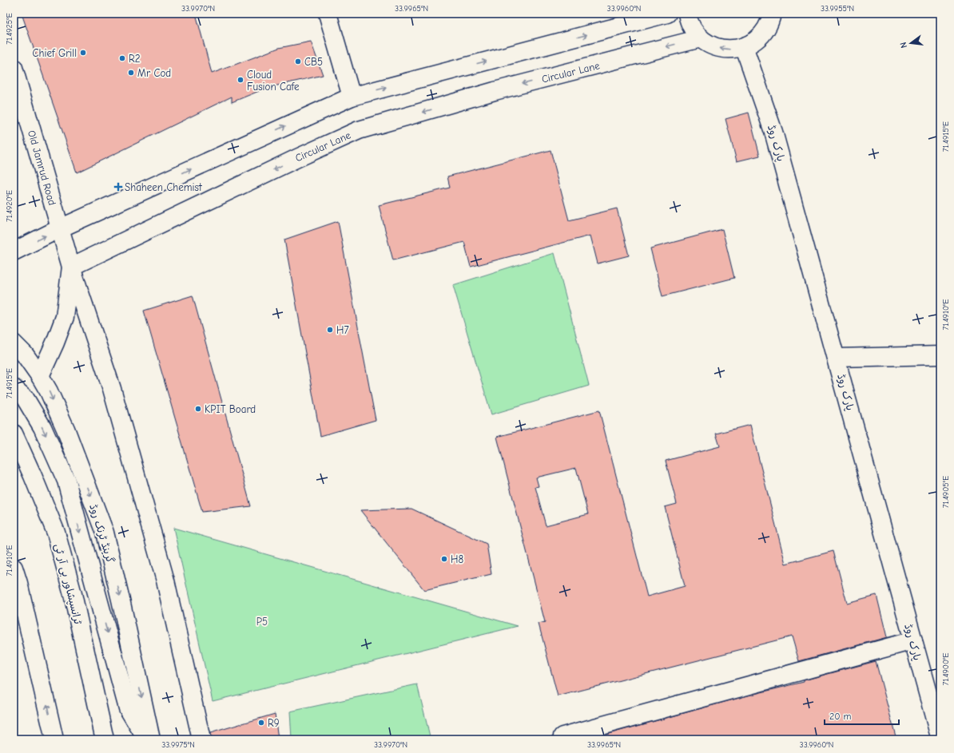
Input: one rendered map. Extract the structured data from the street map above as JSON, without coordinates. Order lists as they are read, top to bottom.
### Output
{
  "streets": {
    "main road": [
      "Circular Lane",
      "پارک روڈ",
      "Old Jamrud Road",
      "گرینڈ ٹرنک روڈ",
      "ٹرانسپشاور بی آر ٹی"
    ]
  },
  "crossings": [
    ["Circular Lane", "Old Jamrud Road"]
  ],
  "parks": ["P5"],
  "places": {
    "other": [
      "Chief Grill",
      "R2",
      "CB5",
      "Mr Cod",
      "Cloud Fusion Cafe",
      "H7",
      "KPIT Board",
      "H8",
      "R9"
    ],
    "health": ["Shaheen Chemist"]
  },
  "scale_bar": "20 m",
  "north": "left",
  "coordinates": [
    "33.9970°N",
    "33.9965°N",
    "33.9960°N",
    "33.9955°N",
    "71.4925°E",
    "71.4915°E",
    "71.4920°E",
    "71.4910°E",
    "71.4905°E",
    "71.4900°E",
    "33.9975°N"
  ]
}
